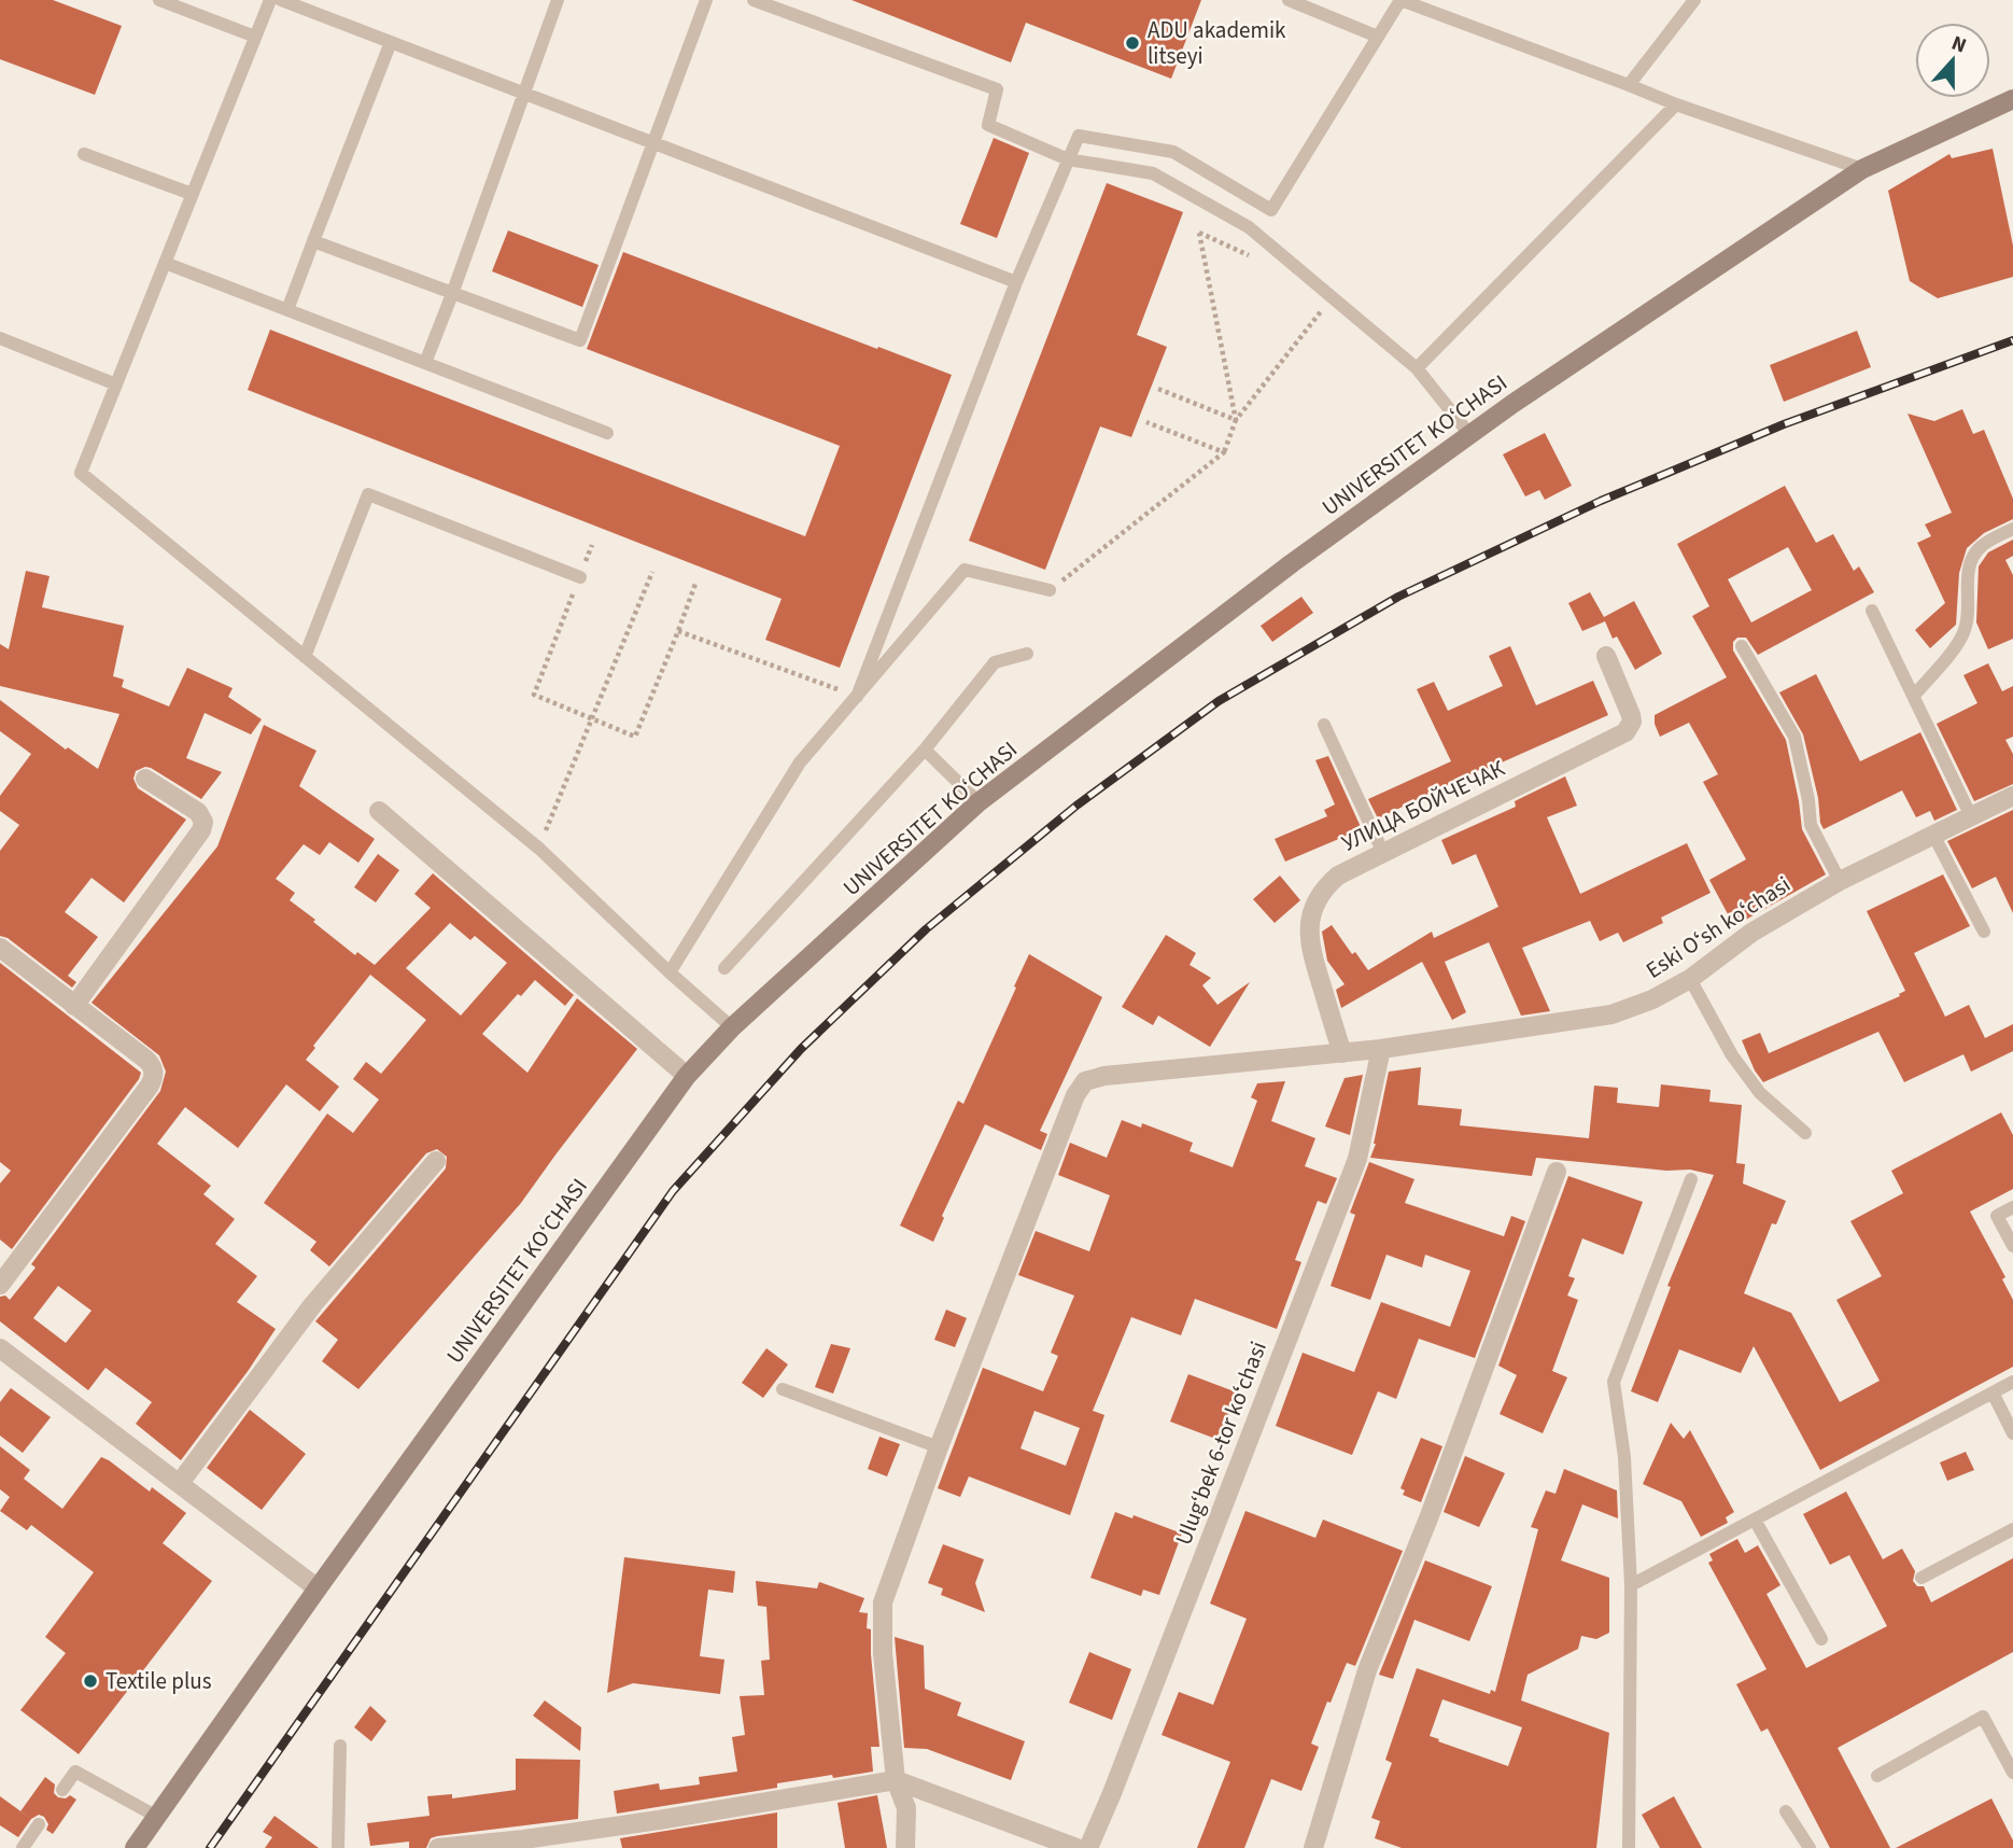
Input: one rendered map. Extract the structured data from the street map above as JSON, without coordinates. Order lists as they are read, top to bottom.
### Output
{
  "streets": {
    "main road": ["UNIVERSITET KО‘CHASI"],
    "street": ["УЛИЦА БОЙЧЕЧАК", "Eski Oʻsh koʻchasi", "Ulug‘bek 6-tor koʻchasi"]
  },
  "crossings": [
    ["УЛИЦА БОЙЧЕЧАК", "Eski Oʻsh koʻchasi"],
    ["Eski Oʻsh koʻchasi", "Ulug‘bek 6-tor koʻchasi"]
  ],
  "places": ["ADU akademik litseyi", "Textile plus"],
  "north": "top"
}
